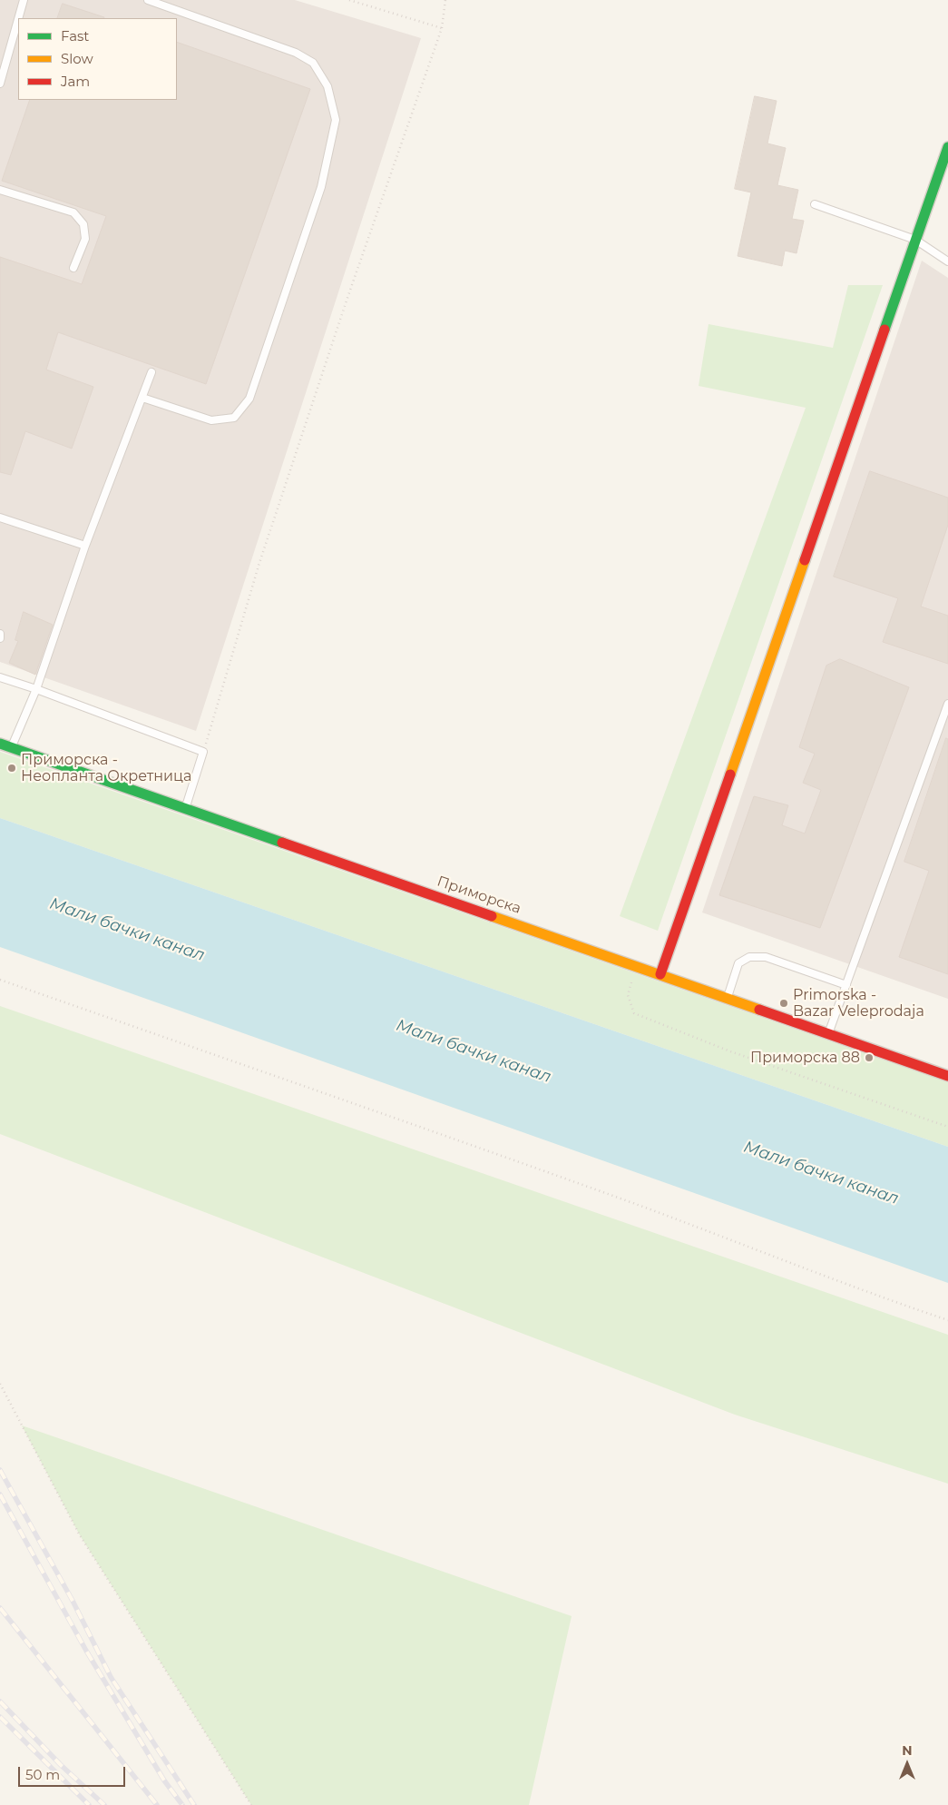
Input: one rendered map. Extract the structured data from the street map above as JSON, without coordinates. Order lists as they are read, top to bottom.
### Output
{
  "streets": {
    "street": ["Приморска"]
  },
  "water": ["Мали бачки канал"],
  "places": ["Приморска - Неопланта Окретница", "Primorska - Bazar Veleprodaja", "Приморска 88"],
  "legend": ["Fast", "Slow", "Jam"],
  "scale_bar": "50 m",
  "north": "top"
}
